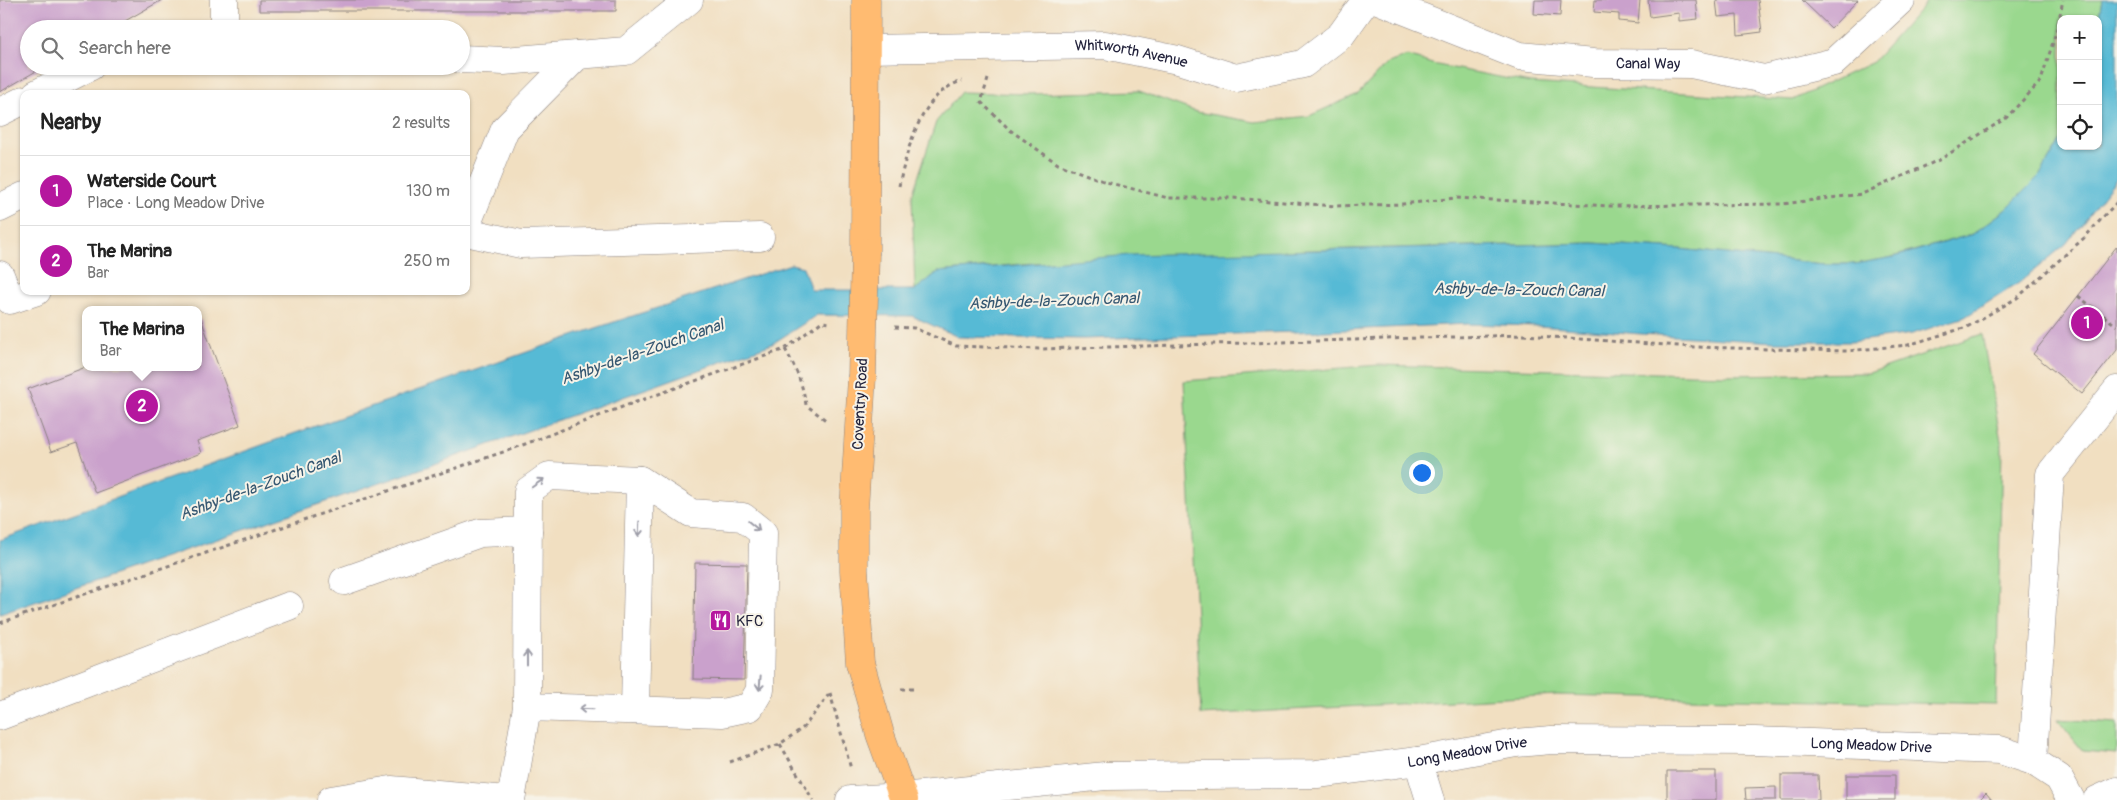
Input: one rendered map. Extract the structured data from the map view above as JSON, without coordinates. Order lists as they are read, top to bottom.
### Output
{
  "streets": {
    "main road": ["Coventry Road"],
    "street": ["Whitworth Avenue", "Canal Way", "Long Meadow Drive"]
  },
  "crossings": [
    ["Whitworth Avenue", "Coventry Road"],
    ["Coventry Road", "Long Meadow Drive"]
  ],
  "water": ["Ashby-de-la-Zouch Canal"],
  "places": {
    "restaurant": ["KFC"]
  },
  "page": {
    "map_buttons": ["+", "−"],
    "search": "Search here",
    "heading": ["Nearby", "2 results"],
    "list": [
      {
        "mark": "1",
        "name": "Waterside Court",
        "note": "Place · Long Meadow Drive",
        "value": "130 m"
      },
      {
        "mark": "2",
        "name": "The Marina",
        "note": "Bar",
        "value": "250 m"
      }
    ],
    "pins": ["1", "2"],
    "popup": ["The Marina", "Bar"]
  }
}
